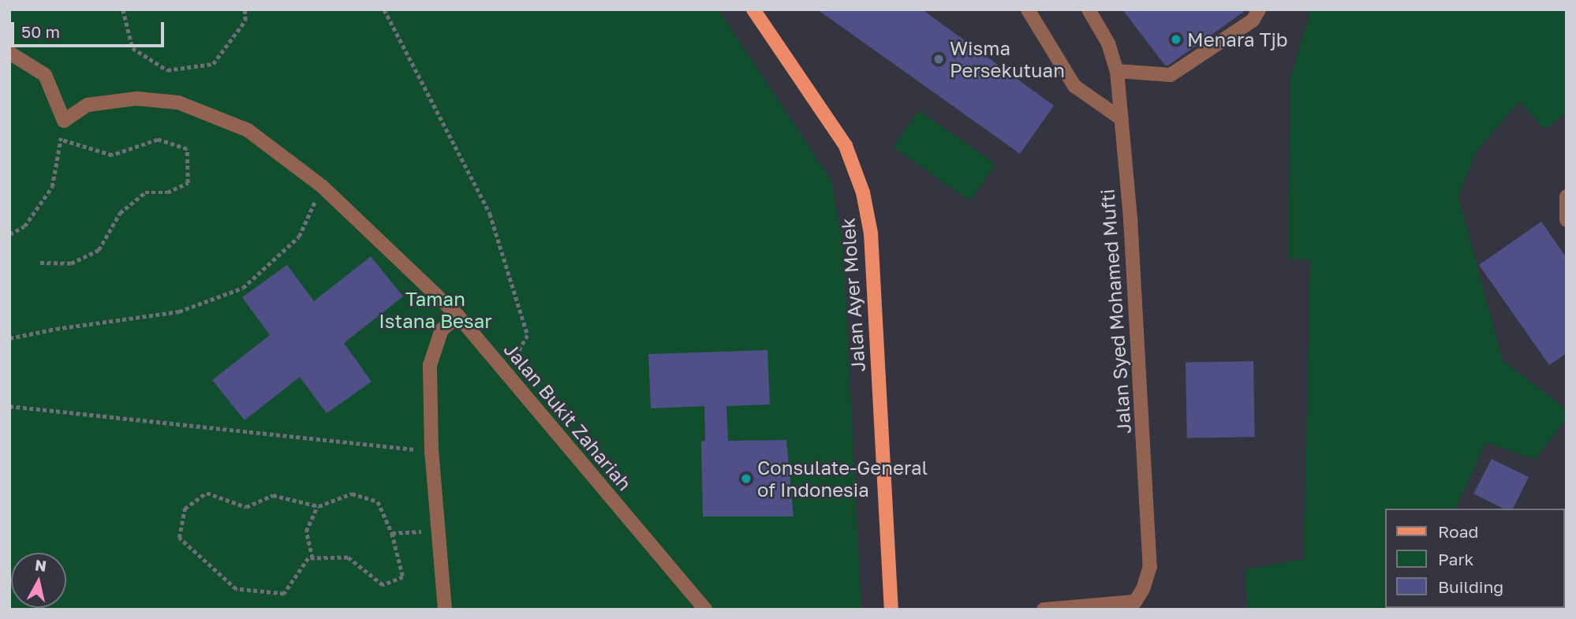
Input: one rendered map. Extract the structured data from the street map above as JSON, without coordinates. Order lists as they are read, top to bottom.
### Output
{
  "streets": {
    "main road": ["Jalan Ayer Molek"],
    "street": ["Jalan Syed Mohamed Mufti", "Jalan Bukit Zahariah"]
  },
  "parks": ["Taman Istana Besar"],
  "places": ["Menara Tjb", "Wisma Persekutuan", "Consulate-General of Indonesia"],
  "legend": ["Road", "Park", "Building"],
  "scale_bar": "50 m",
  "north": "top"
}
